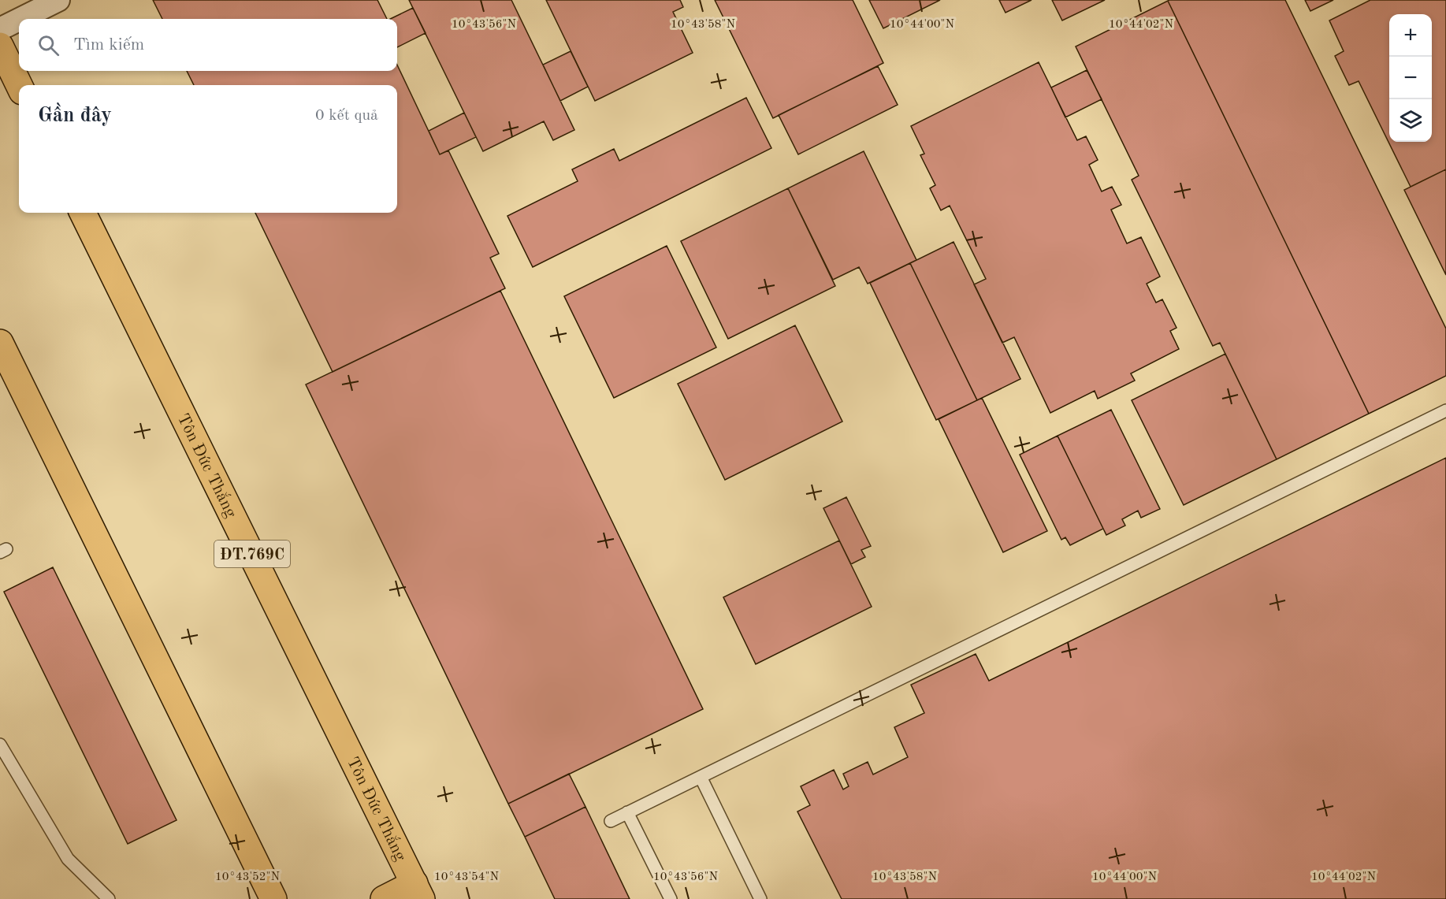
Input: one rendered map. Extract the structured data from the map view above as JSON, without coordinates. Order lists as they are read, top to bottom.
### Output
{
  "streets": {
    "main road": ["Tôn Đức Thắng", "ĐT.769C"]
  },
  "page": {
    "map_buttons": ["+", "−"],
    "search": "Tìm kiếm",
    "heading": ["Gần đây", "0 kết quả"]
  },
  "coordinates": [
    "10°43'56\"N",
    "10°43'58\"N",
    "10°44'00\"N",
    "10°44'02\"N",
    "10°43'52\"N",
    "10°43'54\"N"
  ]
}
